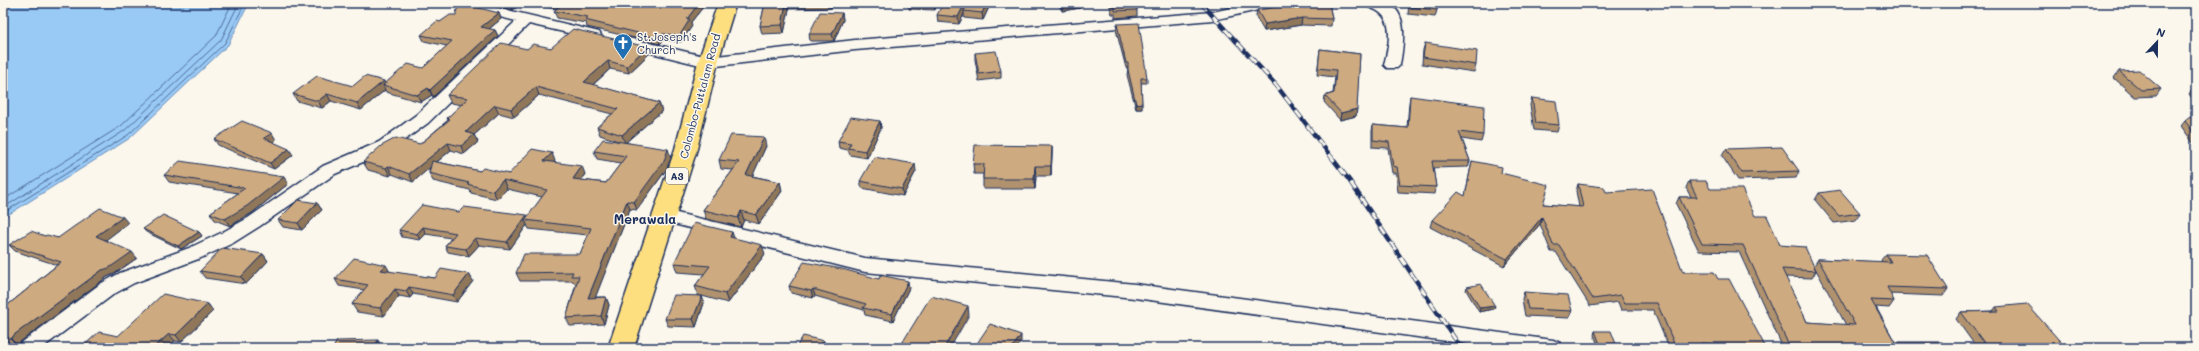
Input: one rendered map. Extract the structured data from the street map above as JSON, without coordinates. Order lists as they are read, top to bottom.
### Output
{
  "streets": {
    "highway": ["Colombo-Puttalam Road", "A3"]
  },
  "districts": ["Merawala"],
  "places": {
    "church": ["St.Joseph's Church"]
  },
  "north": "top"
}
